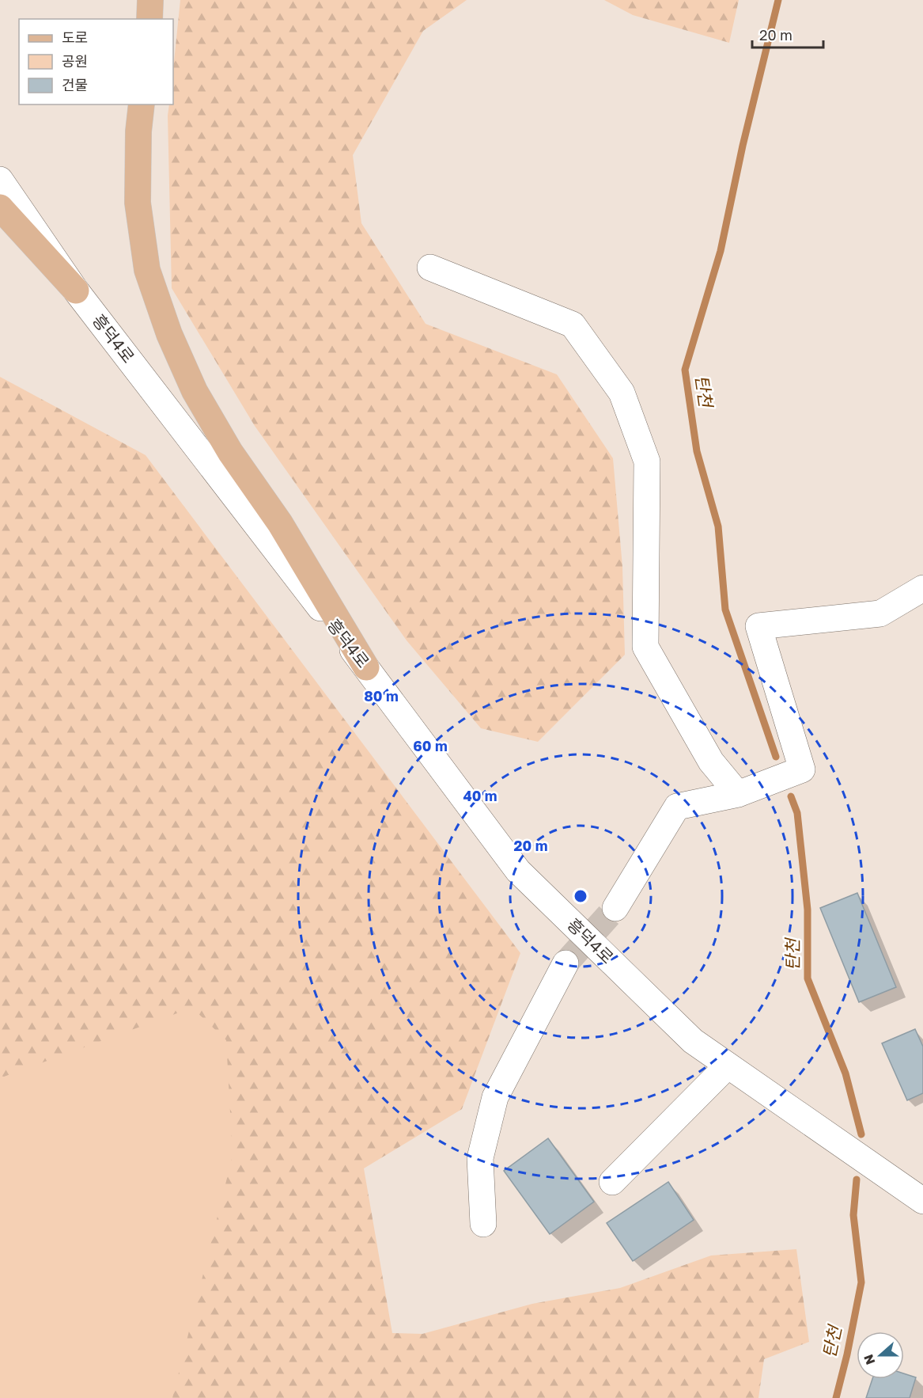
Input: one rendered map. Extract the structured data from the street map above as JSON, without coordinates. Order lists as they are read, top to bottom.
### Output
{
  "streets": {
    "street": ["흥덕4로"]
  },
  "water": ["탄천"],
  "legend": ["도로", "공원", "건물"],
  "scale_bar": "20 m",
  "north": "left",
  "rings": [
    "80 m",
    "60 m",
    "40 m",
    "20 m"
  ]
}
